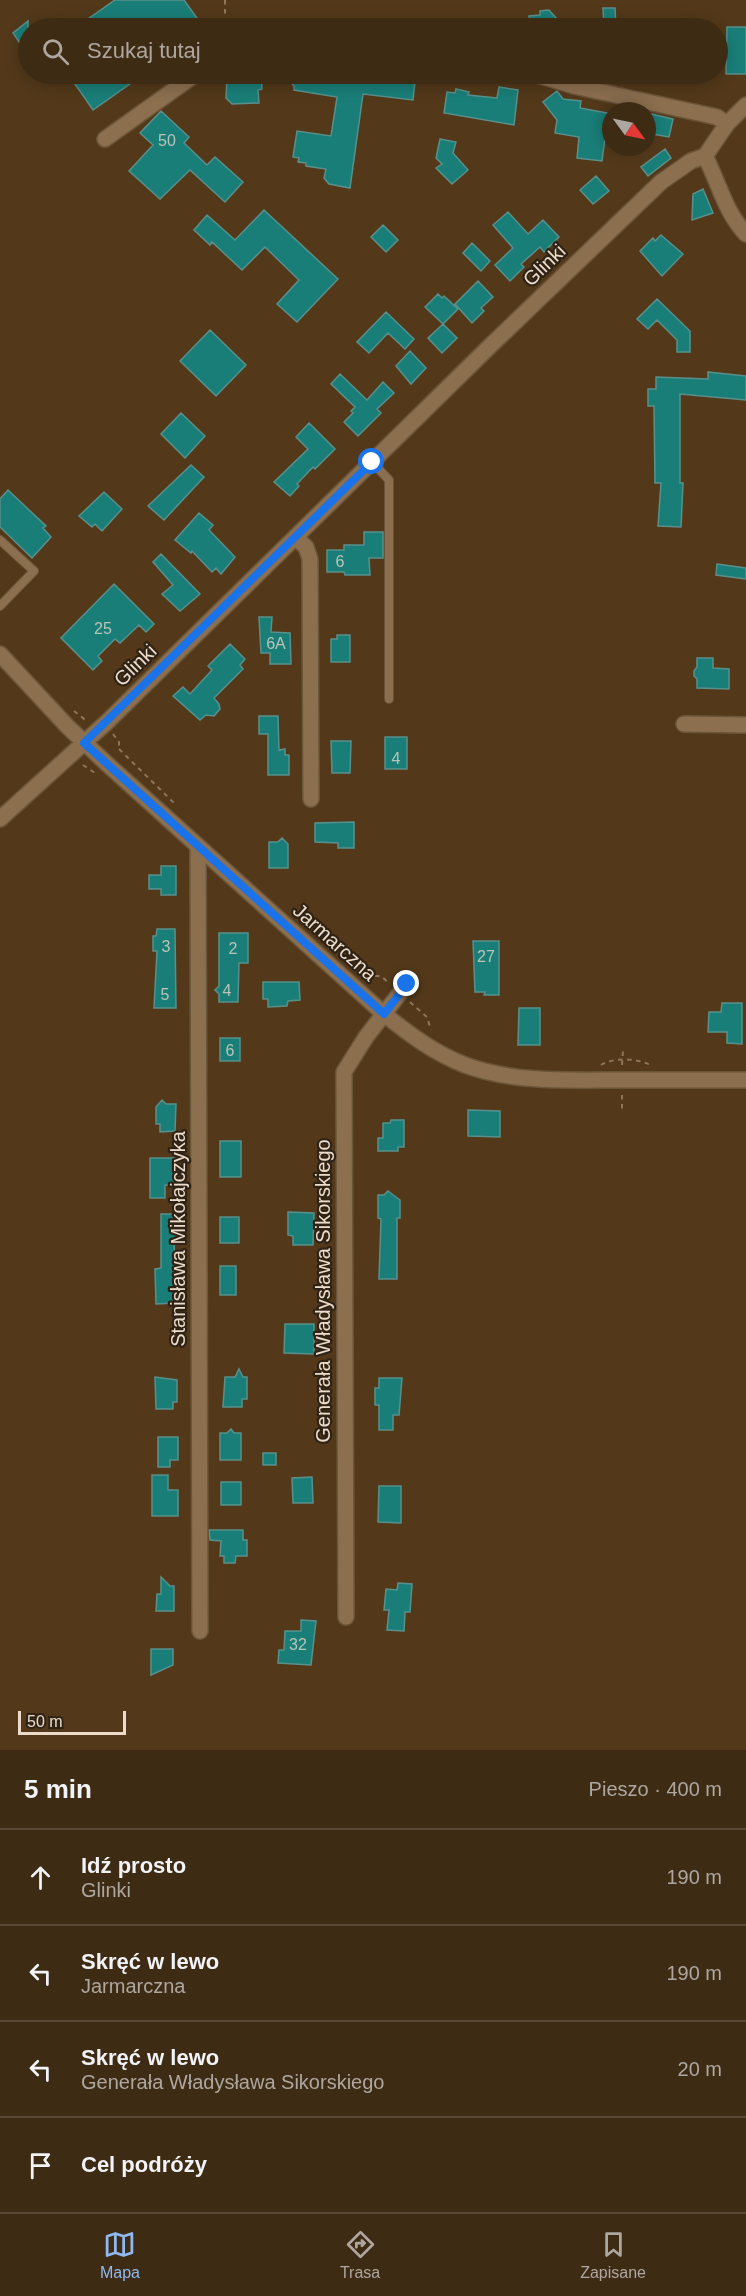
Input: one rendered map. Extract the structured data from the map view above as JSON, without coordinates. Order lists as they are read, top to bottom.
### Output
{
  "streets": {
    "street": [
      "Glinki",
      "Jarmarczna",
      "Stanisława Mikołajczyka",
      "Generała Władysława Sikorskiego"
    ]
  },
  "crossings": [
    ["Glinki", "Jarmarczna"],
    ["Jarmarczna", "Stanisława Mikołajczyka"],
    ["Jarmarczna", "Generała Władysława Sikorskiego"]
  ],
  "house_numbers": [
    "50",
    "6",
    "25",
    "6A",
    "4",
    "3",
    "2",
    "27",
    "4",
    "5",
    "6",
    "32"
  ],
  "scale_bar": "50 m",
  "north": "bottom right",
  "page": {
    "search": "Szukaj tutaj",
    "scale": "50 m",
    "heading": ["5 min", "Pieszo · 400 m"],
    "list": [
      ["Idź prosto", "Glinki", "190 m"],
      ["Skręć w lewo", "Jarmarczna", "190 m"],
      ["Skręć w lewo", "Generała Władysława Sikorskiego", "20 m"],
      "Cel podróży"
    ],
    "nav": ["Mapa", "Trasa", "Zapisane"]
  }
}
